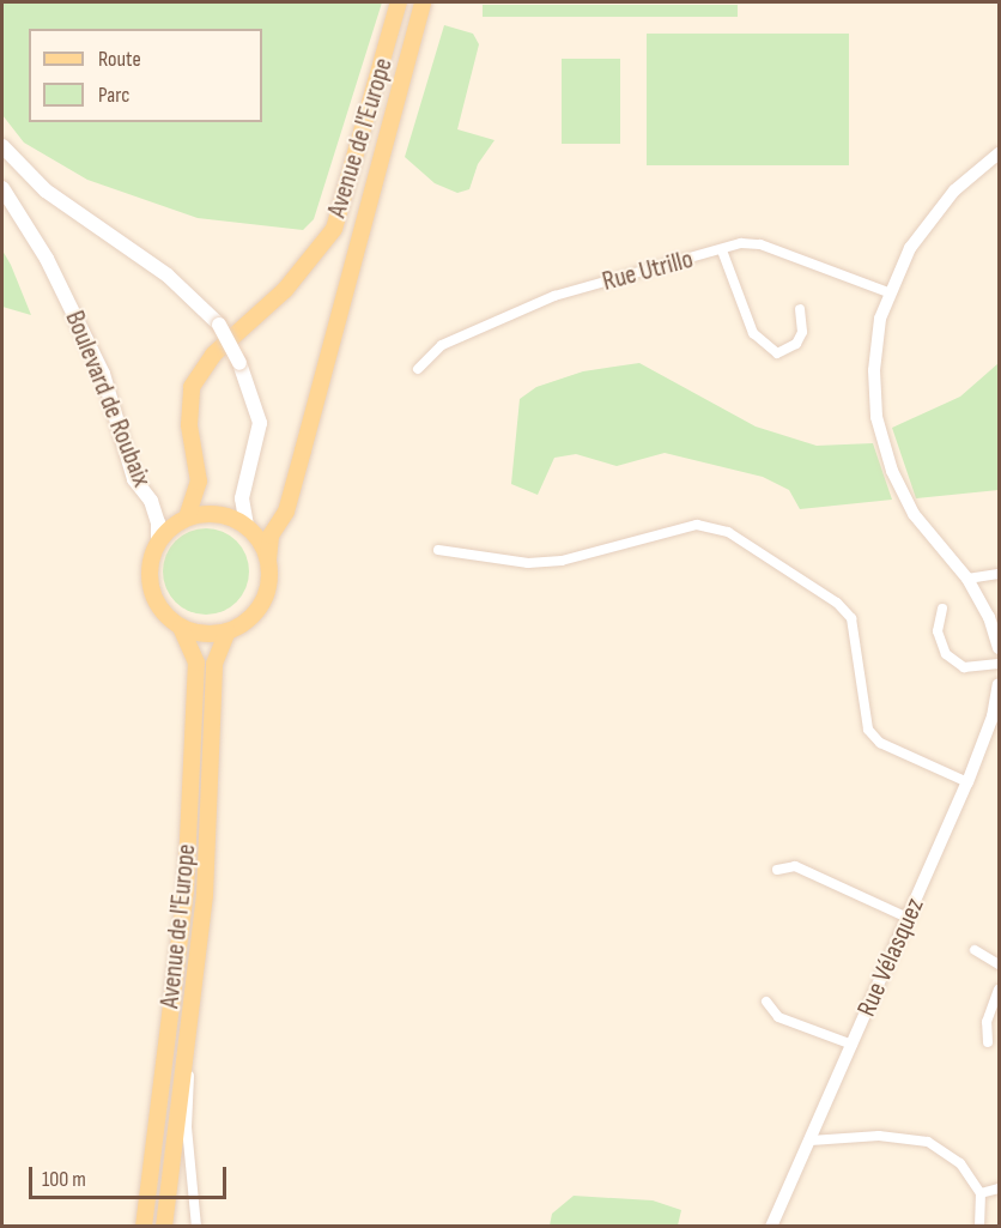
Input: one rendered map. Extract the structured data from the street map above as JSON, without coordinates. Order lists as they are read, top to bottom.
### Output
{
  "streets": {
    "main road": ["Avenue de l'Europe", "Boulevard de Roubaix"],
    "street": ["Rue Utrillo", "Rue Vélasquez"]
  },
  "crossings": [
    ["Avenue de l'Europe", "Boulevard de Roubaix"]
  ],
  "legend": ["Route", "Parc"],
  "scale_bar": "100 m"
}
